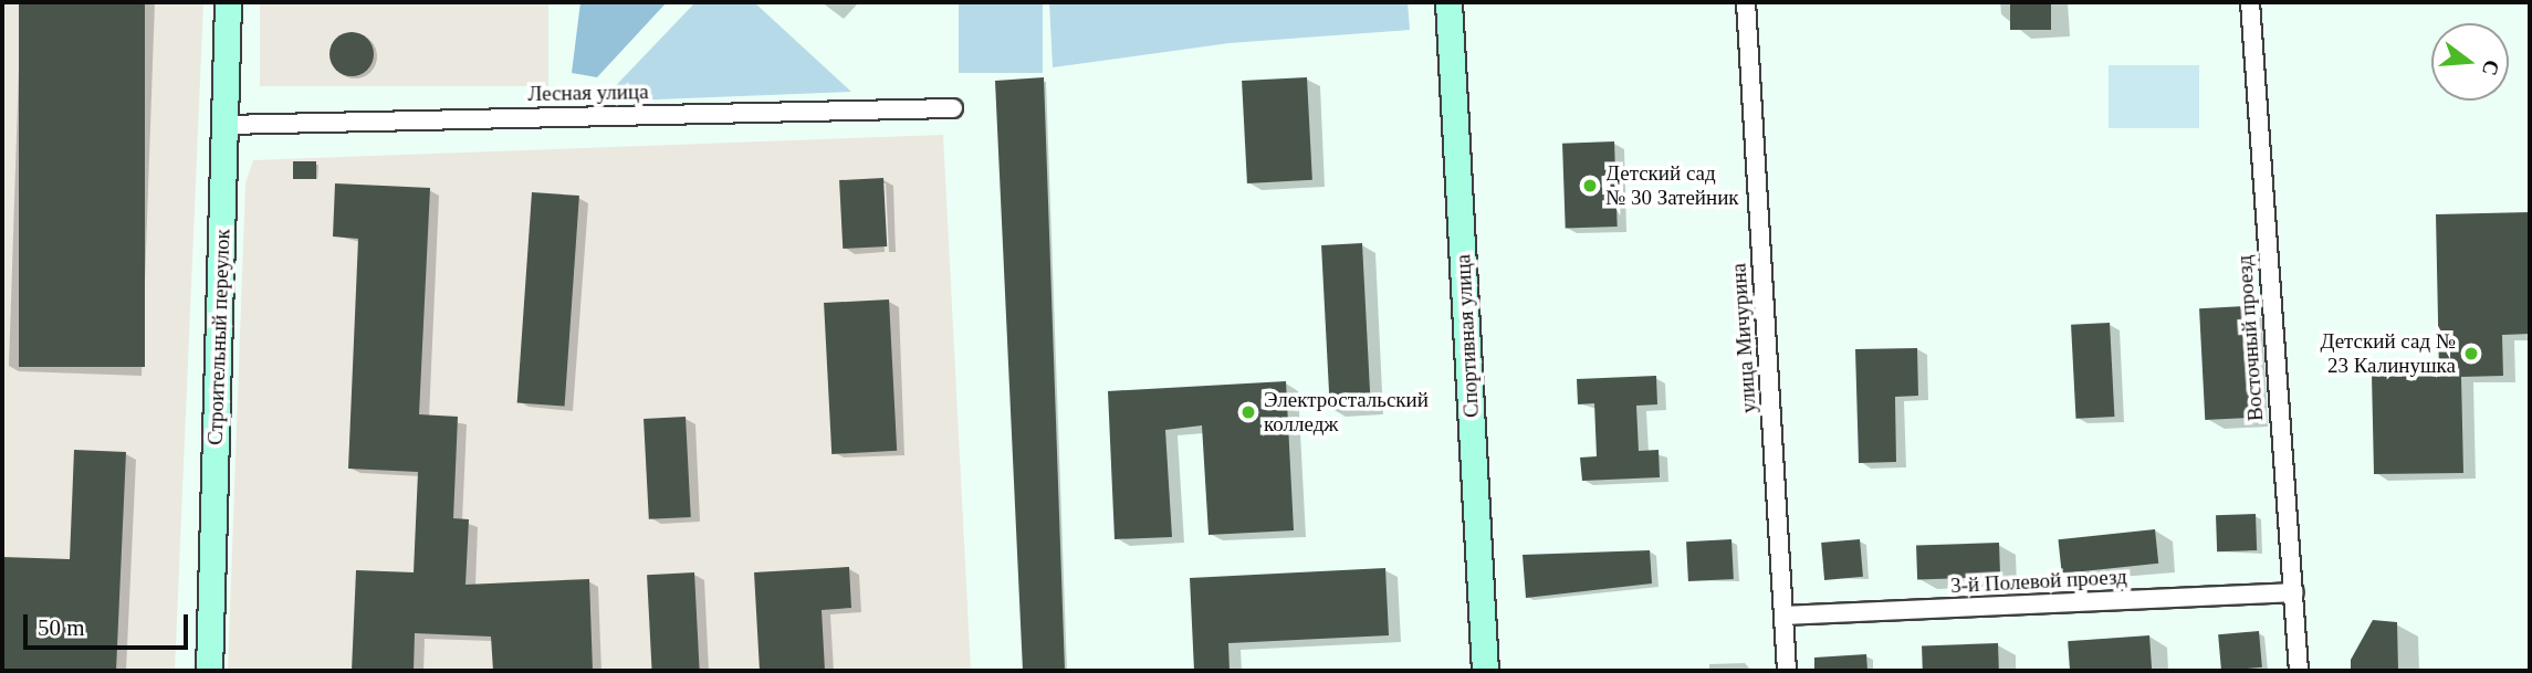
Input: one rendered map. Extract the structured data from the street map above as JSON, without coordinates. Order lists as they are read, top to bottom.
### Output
{
  "streets": {
    "street": [
      "Лесная улица",
      "Спортивная улица",
      "Строительный переулок",
      "улица Мичурина",
      "Восточный проезд",
      "3-й Полевой проезд"
    ]
  },
  "crossings": [
    ["Лесная улица", "Строительный переулок"],
    ["улица Мичурина", "3-й Полевой проезд"],
    ["Восточный проезд", "3-й Полевой проезд"]
  ],
  "places": ["Детский сад № 30 Затейник", "Детский сад № 23 Калинушка", "Электростальский колледж"],
  "scale_bar": "50 m",
  "north": "right"
}
